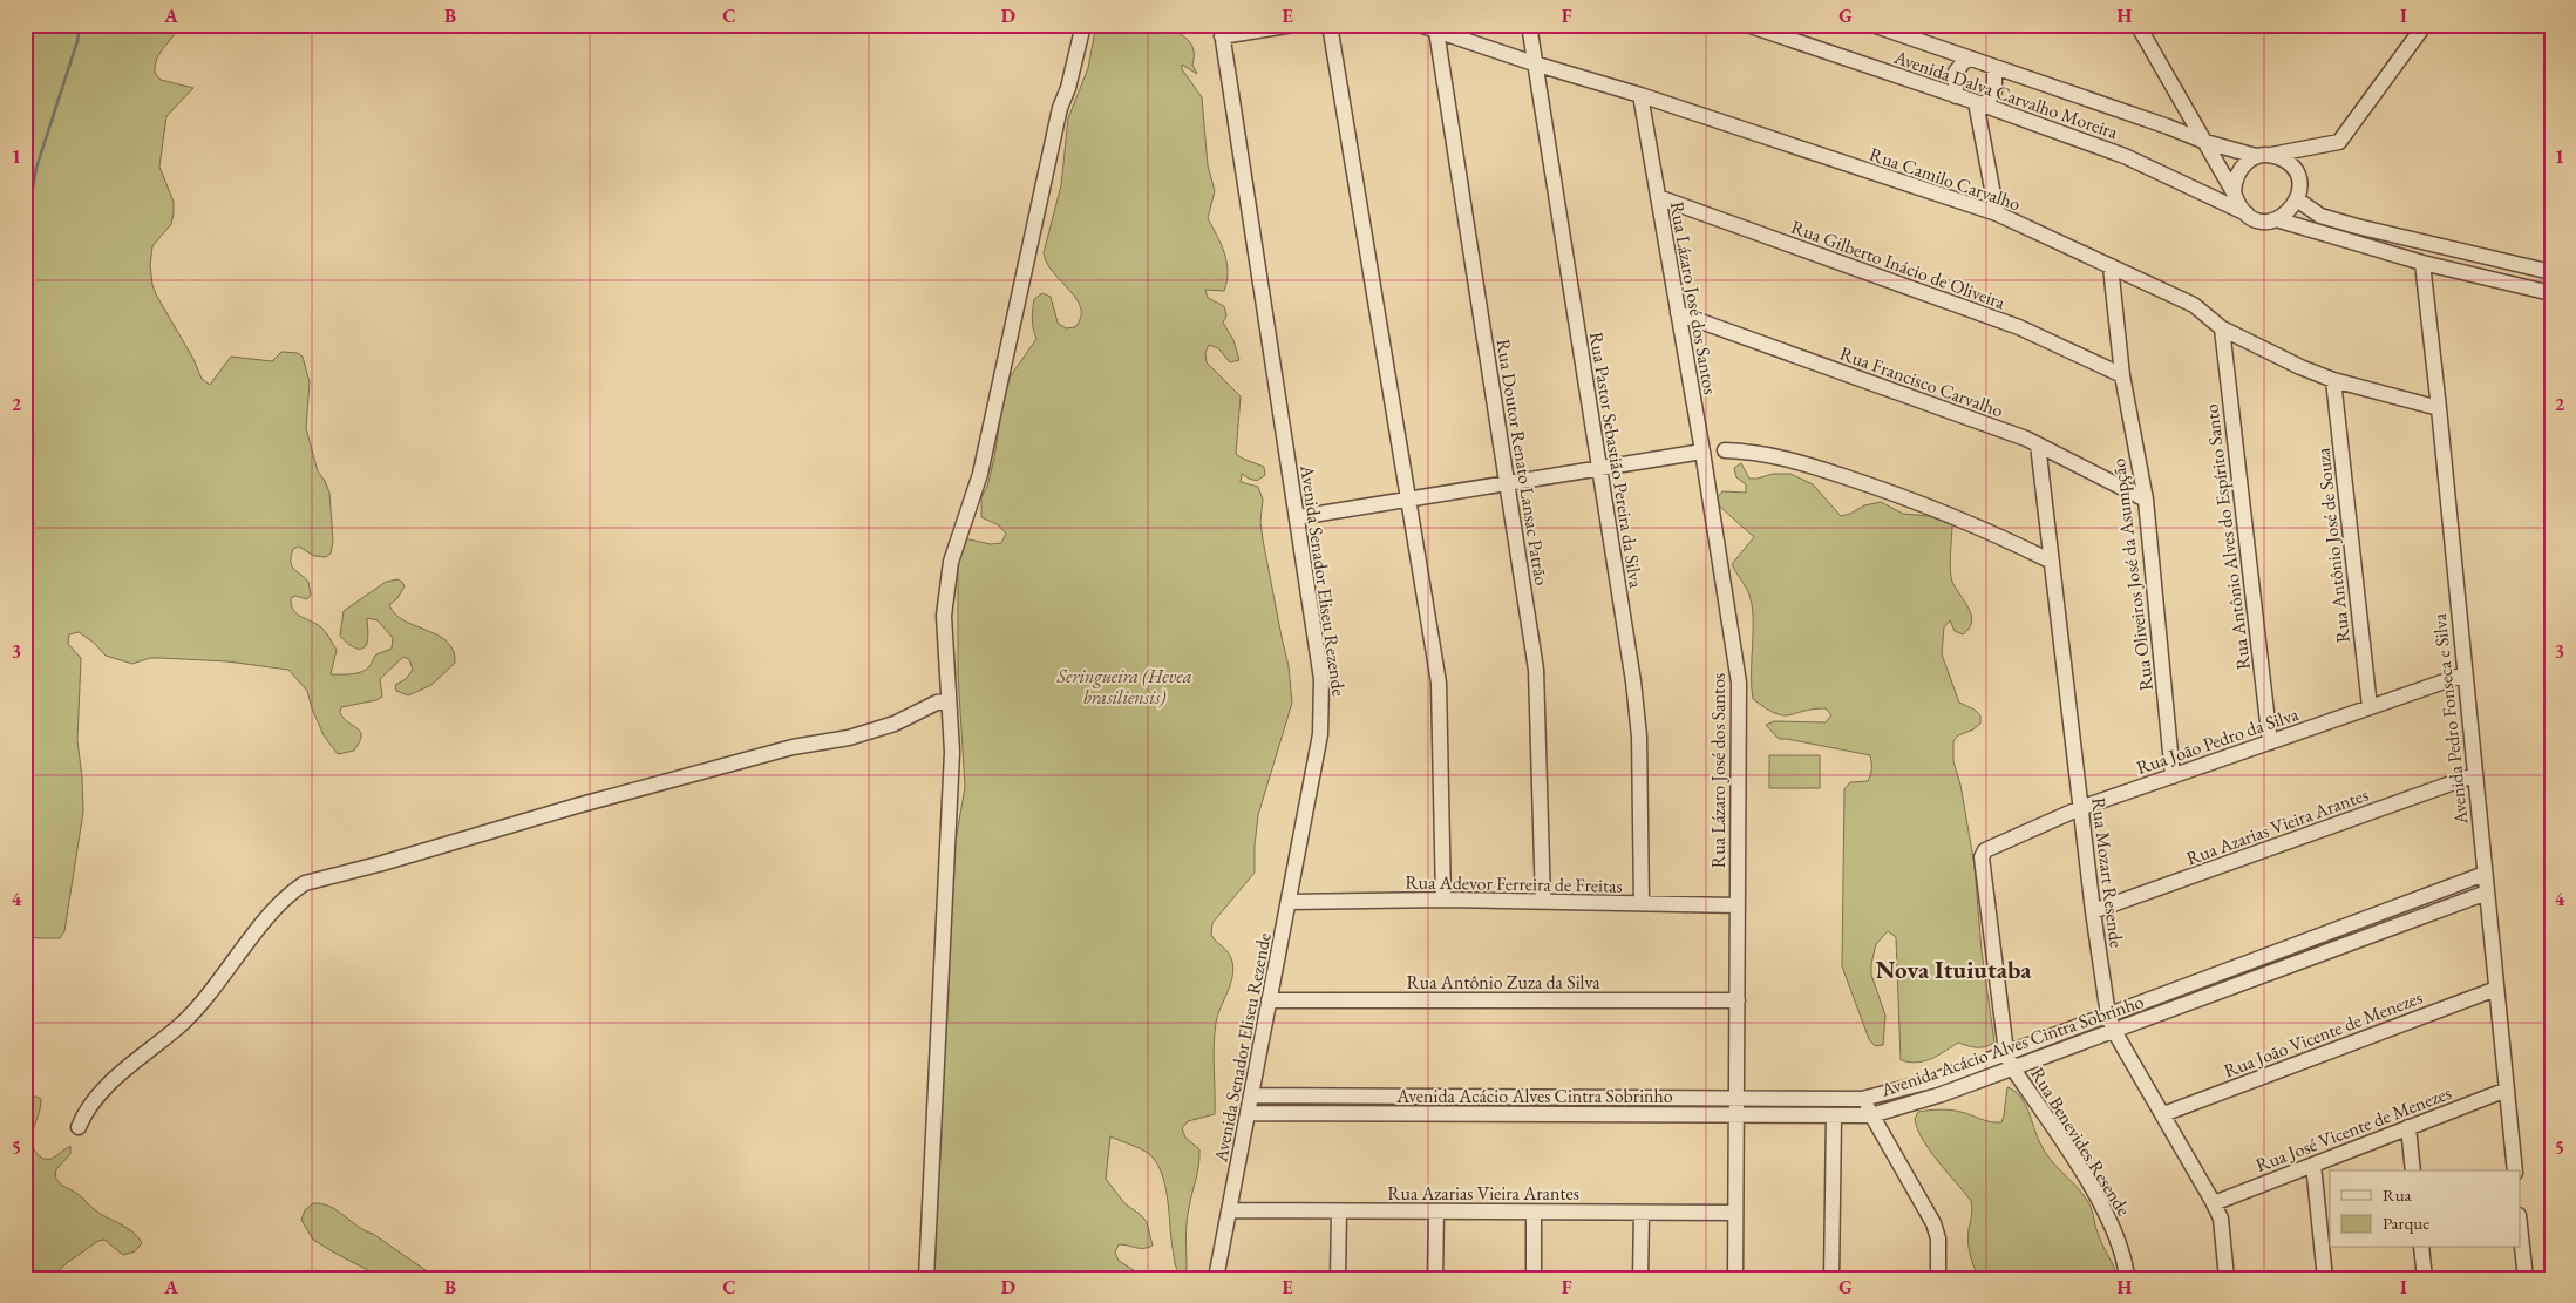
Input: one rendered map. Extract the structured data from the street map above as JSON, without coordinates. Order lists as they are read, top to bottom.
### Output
{
  "streets": {
    "street": [
      "Avenida Dalva Carvalho Moreira",
      "Rua Camilo Carvalho",
      "Rua Gilberto Inácio de Oliveira",
      "Rua Lázaro José dos Santos",
      "Rua Francisco Carvalho",
      "Rua Pastor Sebastião Pereira da Silva",
      "Rua Doutor Renato Lansac Patrão",
      "Rua Antônio Alves do Espírito Santo",
      "Rua Antônio José de Souza",
      "Rua Oliveiros José da Asumpção",
      "Avenida Senador Eliseu Rezende",
      "Avenida Pedro Fonseca e Silva",
      "Rua João Pedro da Silva",
      "Rua Azarias Vieira Arantes",
      "Rua Mozart Resende",
      "Rua Adevor Ferreira de Freitas",
      "Rua Antônio Zuza da Silva",
      "Rua João Vicente de Menezes",
      "Avenida Acácio Alves Cintra Sobrinho",
      "Rua José Vicente de Menezes",
      "Rua Benevides Resende"
    ]
  },
  "crossings": [
    ["Rua Camilo Carvalho", "Rua Lázaro José dos Santos"],
    ["Rua Camilo Carvalho", "Rua Pastor Sebastião Pereira da Silva"],
    ["Rua Camilo Carvalho", "Rua Doutor Renato Lansac Patrão"],
    ["Rua Camilo Carvalho", "Rua Antônio Alves do Espírito Santo"],
    ["Rua Camilo Carvalho", "Rua Antônio José de Souza"],
    ["Rua Camilo Carvalho", "Rua Oliveiros José da Asumpção"],
    ["Rua Camilo Carvalho", "Avenida Pedro Fonseca e Silva"],
    ["Rua Gilberto Inácio de Oliveira", "Rua Lázaro José dos Santos"],
    ["Rua Gilberto Inácio de Oliveira", "Rua Oliveiros José da Asumpção"],
    ["Rua Lázaro José dos Santos", "Rua Francisco Carvalho"],
    ["Rua Lázaro José dos Santos", "Rua Azarias Vieira Arantes"],
    ["Rua Lázaro José dos Santos", "Rua Adevor Ferreira de Freitas"],
    ["Rua Lázaro José dos Santos", "Rua Antônio Zuza da Silva"],
    ["Rua Lázaro José dos Santos", "Avenida Acácio Alves Cintra Sobrinho"],
    ["Rua Francisco Carvalho", "Rua Oliveiros José da Asumpção"],
    ["Rua Francisco Carvalho", "Rua Mozart Resende"],
    ["Rua Pastor Sebastião Pereira da Silva", "Rua Adevor Ferreira de Freitas"],
    ["Rua Doutor Renato Lansac Patrão", "Rua Adevor Ferreira de Freitas"],
    ["Rua Antônio Alves do Espírito Santo", "Rua João Pedro da Silva"],
    ["Rua Antônio José de Souza", "Rua João Pedro da Silva"],
    ["Rua Oliveiros José da Asumpção", "Rua João Pedro da Silva"],
    ["Avenida Senador Eliseu Rezende", "Rua Azarias Vieira Arantes"],
    ["Avenida Senador Eliseu Rezende", "Rua Adevor Ferreira de Freitas"],
    ["Avenida Senador Eliseu Rezende", "Rua Antônio Zuza da Silva"],
    ["Avenida Senador Eliseu Rezende", "Avenida Acácio Alves Cintra Sobrinho"],
    ["Avenida Pedro Fonseca e Silva", "Rua João Pedro da Silva"],
    ["Avenida Pedro Fonseca e Silva", "Rua Azarias Vieira Arantes"],
    ["Avenida Pedro Fonseca e Silva", "Rua João Vicente de Menezes"],
    ["Avenida Pedro Fonseca e Silva", "Avenida Acácio Alves Cintra Sobrinho"],
    ["Avenida Pedro Fonseca e Silva", "Rua José Vicente de Menezes"],
    ["Rua João Pedro da Silva", "Rua Mozart Resende"],
    ["Rua João Pedro da Silva", "Rua Benevides Resende"],
    ["Rua Azarias Vieira Arantes", "Rua Mozart Resende"],
    ["Rua Mozart Resende", "Rua João Vicente de Menezes"],
    ["Rua Mozart Resende", "Avenida Acácio Alves Cintra Sobrinho"],
    ["Rua Mozart Resende", "Rua José Vicente de Menezes"],
    ["Avenida Acácio Alves Cintra Sobrinho", "Rua Benevides Resende"]
  ],
  "districts": ["Nova Ituiutaba"],
  "parks": ["Seringueira (Hevea brasiliensis)"],
  "legend": ["Rua", "Parque"],
  "grid": {
    "columns": [
      "A",
      "B",
      "C",
      "D",
      "E",
      "F",
      "G",
      "H",
      "I"
    ],
    "rows": [
      "1",
      "2",
      "3",
      "4",
      "5"
    ]
  }
}
